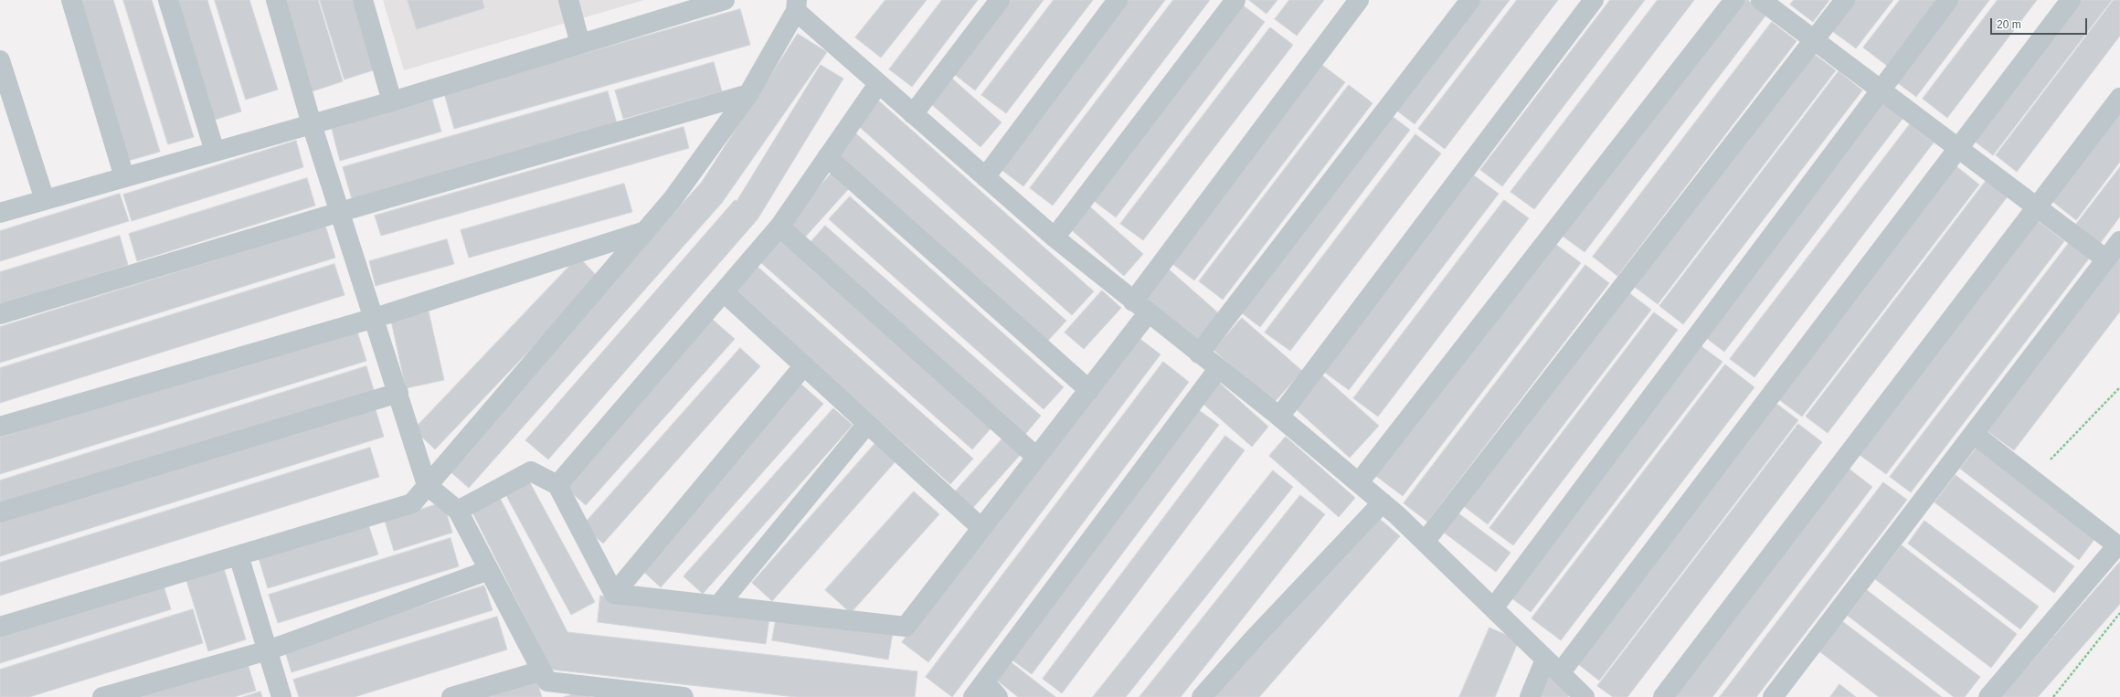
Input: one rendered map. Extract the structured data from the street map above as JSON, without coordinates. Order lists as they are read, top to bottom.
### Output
{
  "scale_bar": "20 m"
}
